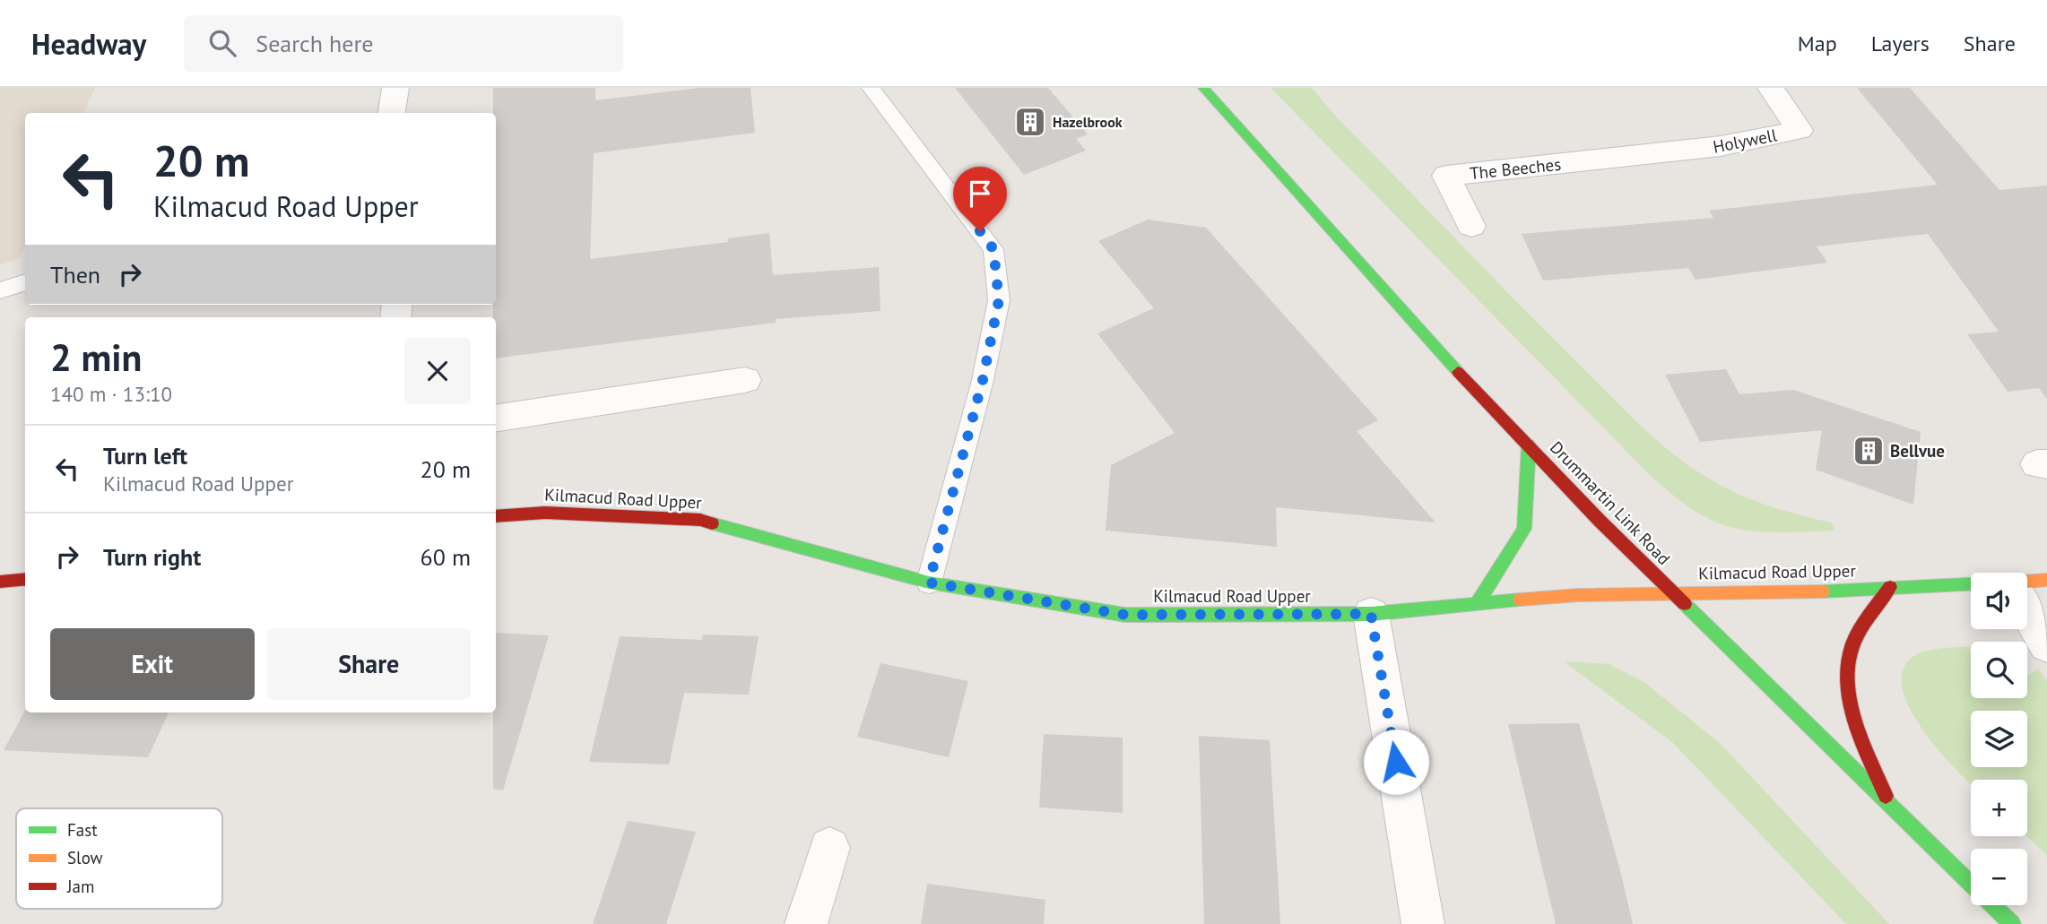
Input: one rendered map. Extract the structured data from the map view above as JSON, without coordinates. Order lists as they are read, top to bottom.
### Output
{
  "streets": {
    "main road": ["Kilmacud Road Upper", "Drummartin Link Road"],
    "street": ["Holywell", "The Beeches"]
  },
  "crossings": [
    ["Holywell", "The Beeches"],
    ["Kilmacud Road Upper", "Drummartin Link Road"]
  ],
  "places": {
    "building": ["Hazelbrook", "Bellvue"]
  },
  "legend": ["Fast", "Slow", "Jam"],
  "page": {
    "header": "Headway",
    "search": "Search here",
    "nav": ["Map", "Layers", "Share"],
    "turn": ["20 m", "Kilmacud Road Upper"],
    "then": "Then",
    "heading": ["2 min", "140 m · 13:10"],
    "list": [
      {
        "name": "Turn left",
        "note": "Kilmacud Road Upper",
        "value": "20 m"
      },
      {
        "name": "Turn right",
        "value": "60 m"
      }
    ],
    "map_buttons": ["+", "−"],
    "buttons": ["Exit", "Share"]
  }
}
